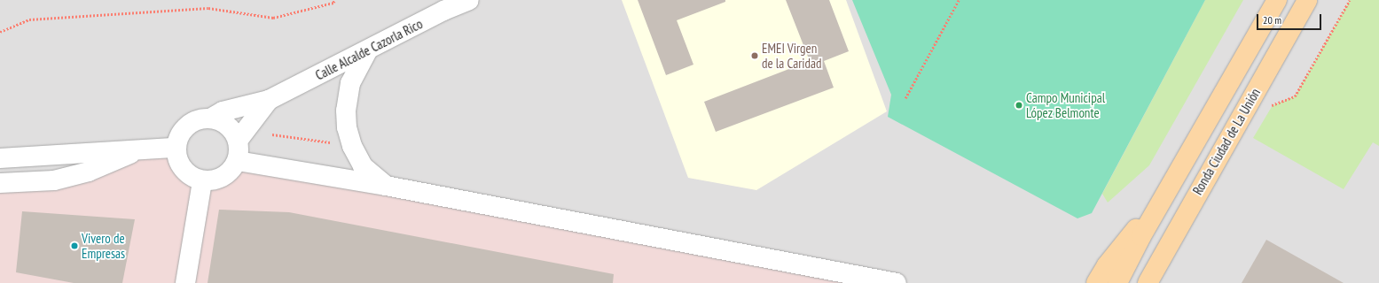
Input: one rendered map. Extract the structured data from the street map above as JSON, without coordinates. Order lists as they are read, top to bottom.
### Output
{
  "streets": {
    "main road": ["Ronda Ciudad de La Unión"],
    "street": ["Calle Alcalde Cazorla Rico"]
  },
  "places": ["EMEI Virgen de la Caridad", "Campo Municipal López Belmonte", "Vivero de Empresas"],
  "scale_bar": "20 m"
}
